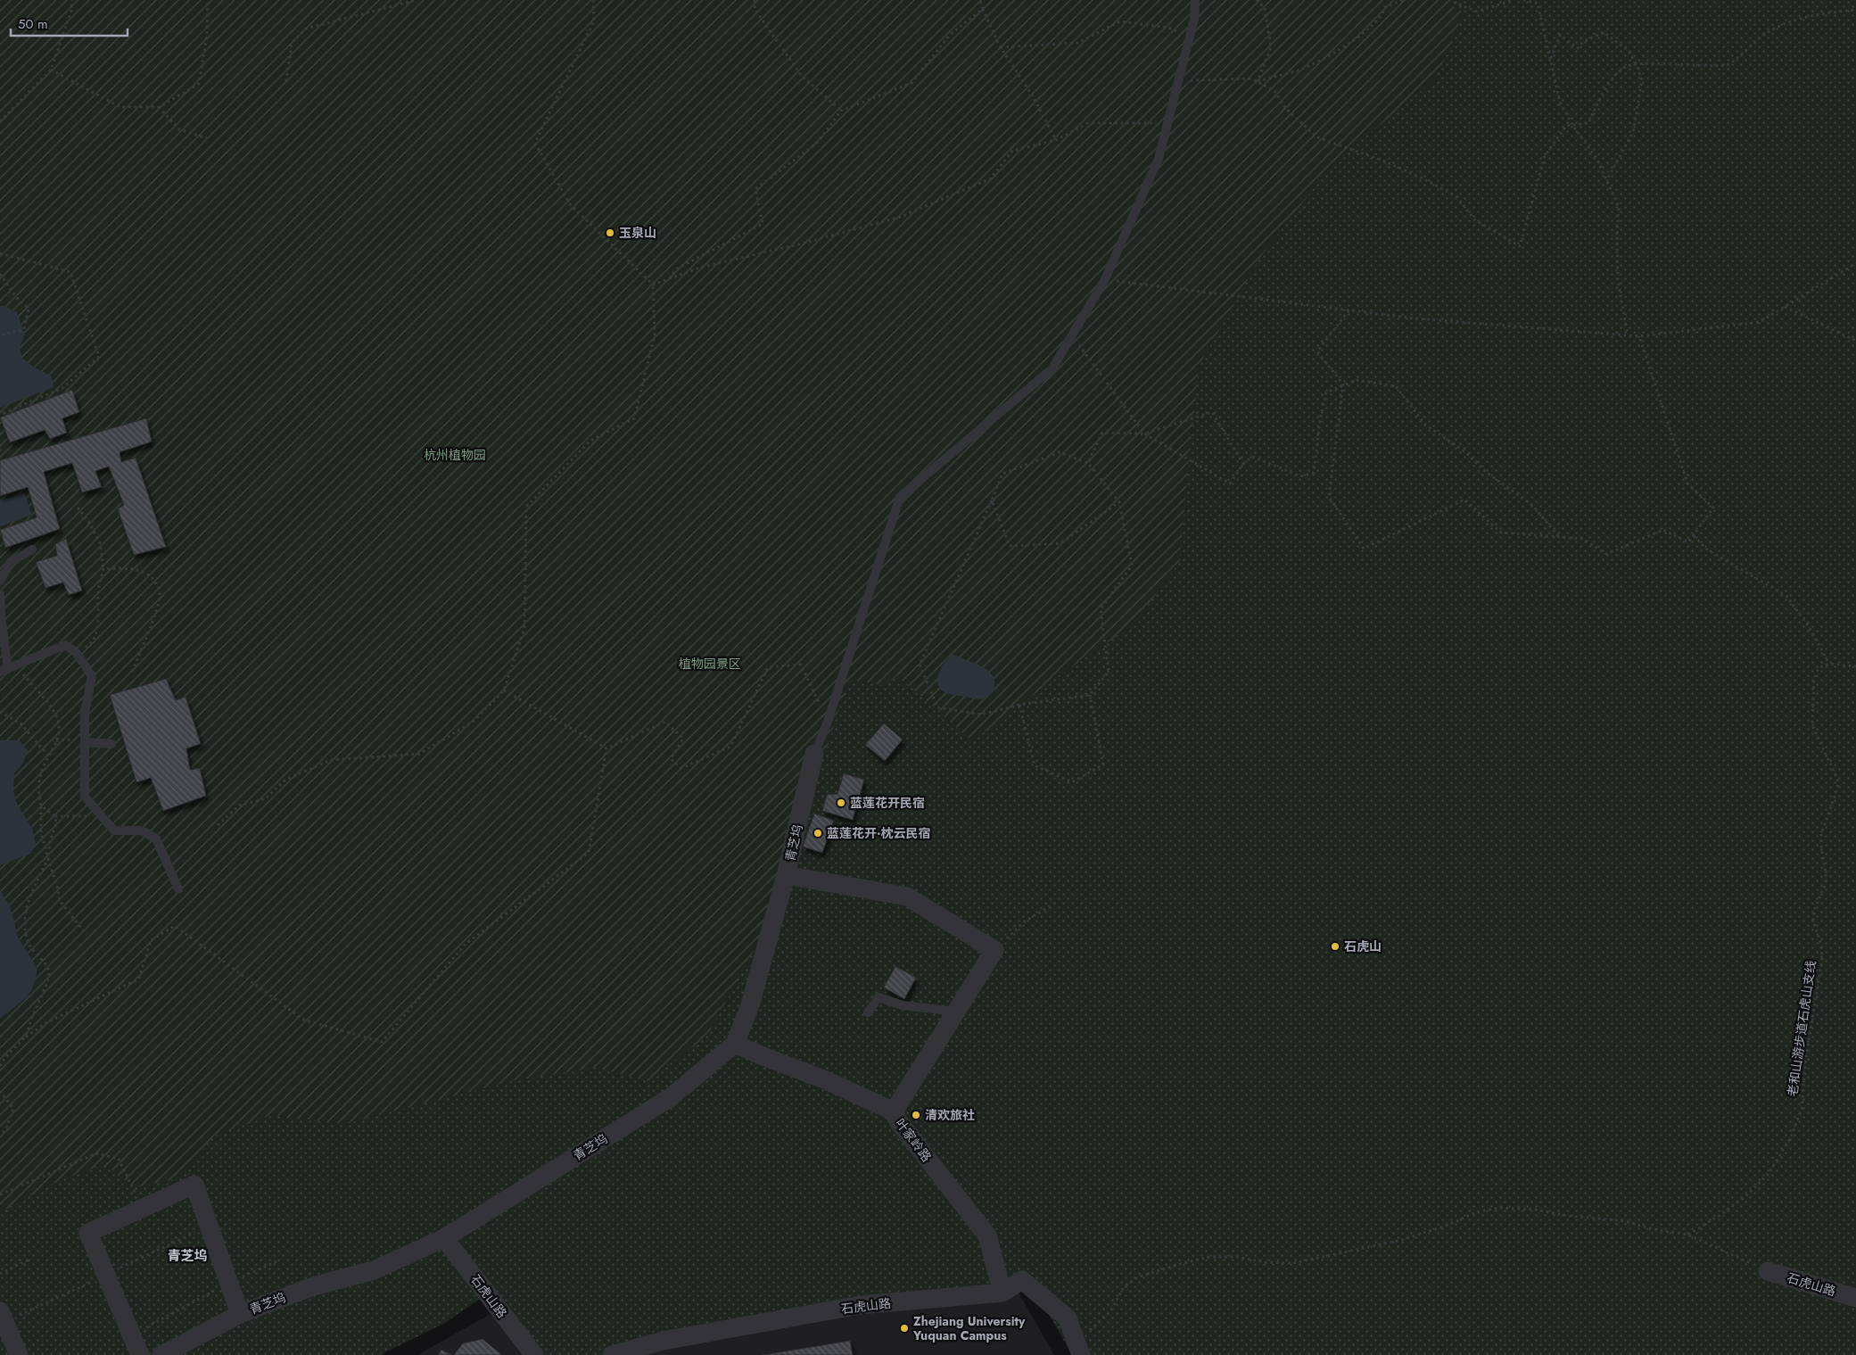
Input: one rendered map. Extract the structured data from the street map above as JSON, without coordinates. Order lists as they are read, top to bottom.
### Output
{
  "streets": {
    "street": ["青芝坞", "叶家岭路", "石虎山路"],
    "path": ["老和山游步道石虎山支线"]
  },
  "crossings": [
    ["青芝坞", "叶家岭路"],
    ["青芝坞", "石虎山路"],
    ["叶家岭路", "石虎山路"]
  ],
  "districts": ["青芝坞"],
  "parks": ["杭州植物园", "植物园景区"],
  "places": [
    "玉泉山",
    "蓝莲花开民宿",
    "蓝莲花开·枕云民宿",
    "石虎山",
    "清欢旅社",
    "Zhejiang University Yuquan Campus"
  ],
  "scale_bar": "50 m"
}
